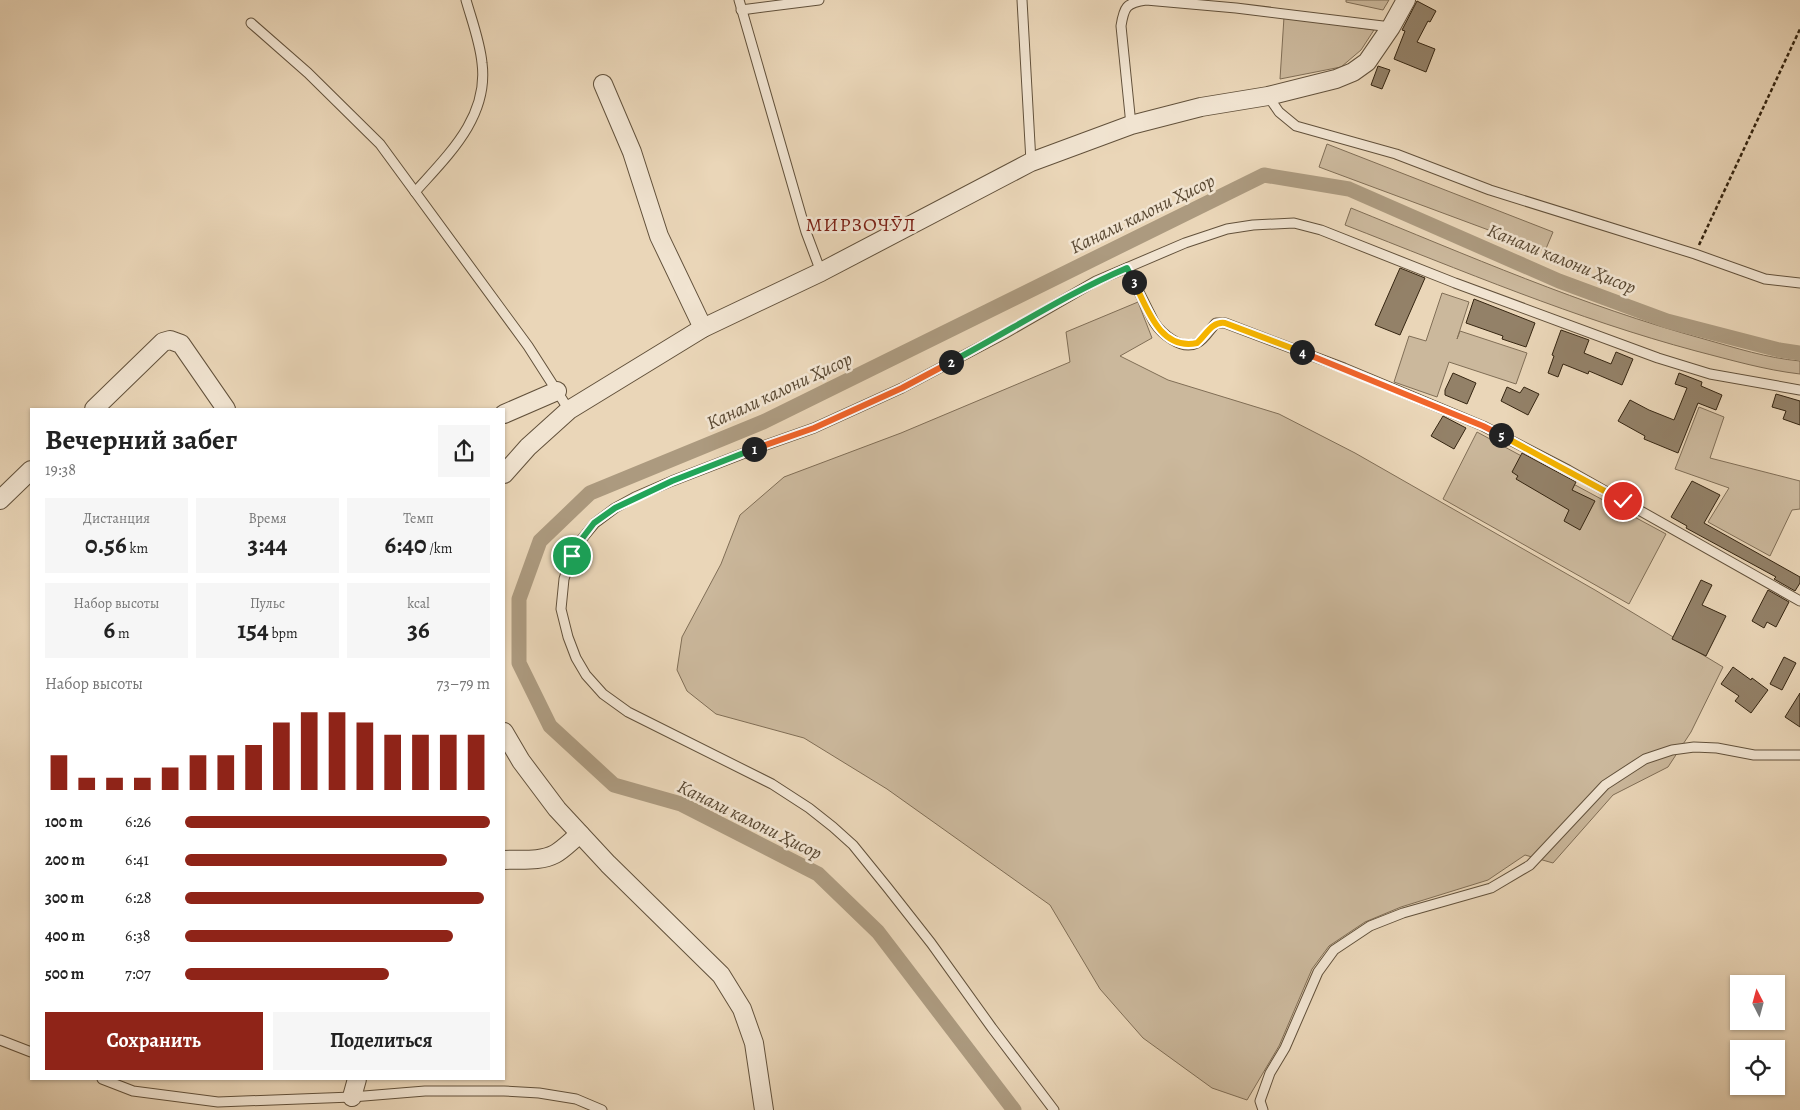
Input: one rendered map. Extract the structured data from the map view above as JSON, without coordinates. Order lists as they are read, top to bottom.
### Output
{
  "districts": ["МИРЗОЧӮЛ"],
  "water": ["Канали калони Ҳисор"],
  "north": "top",
  "page": {
    "pins": [
      "3",
      "4",
      "2",
      "5",
      "1"
    ],
    "heading": ["Вечерний забег", "19:38"],
    "stats": [
      ["Дистанция", "0.56 km"],
      ["Время", "3:44"],
      ["Темп", "6:40 /km"],
      ["Набор высоты", "6 m"],
      ["Пульс", "154 bpm"],
      ["kcal", "36"]
    ],
    "chart": ["Набор высоты", "73–79 m"],
    "list": [
      {
        "name": "100 m",
        "note": "6:26"
      },
      {
        "name": "200 m",
        "note": "6:41"
      },
      {
        "name": "300 m",
        "note": "6:28"
      },
      {
        "name": "400 m",
        "note": "6:38"
      },
      {
        "name": "500 m",
        "note": "7:07"
      }
    ],
    "buttons": ["Сохранить", "Поделиться"]
  }
}
